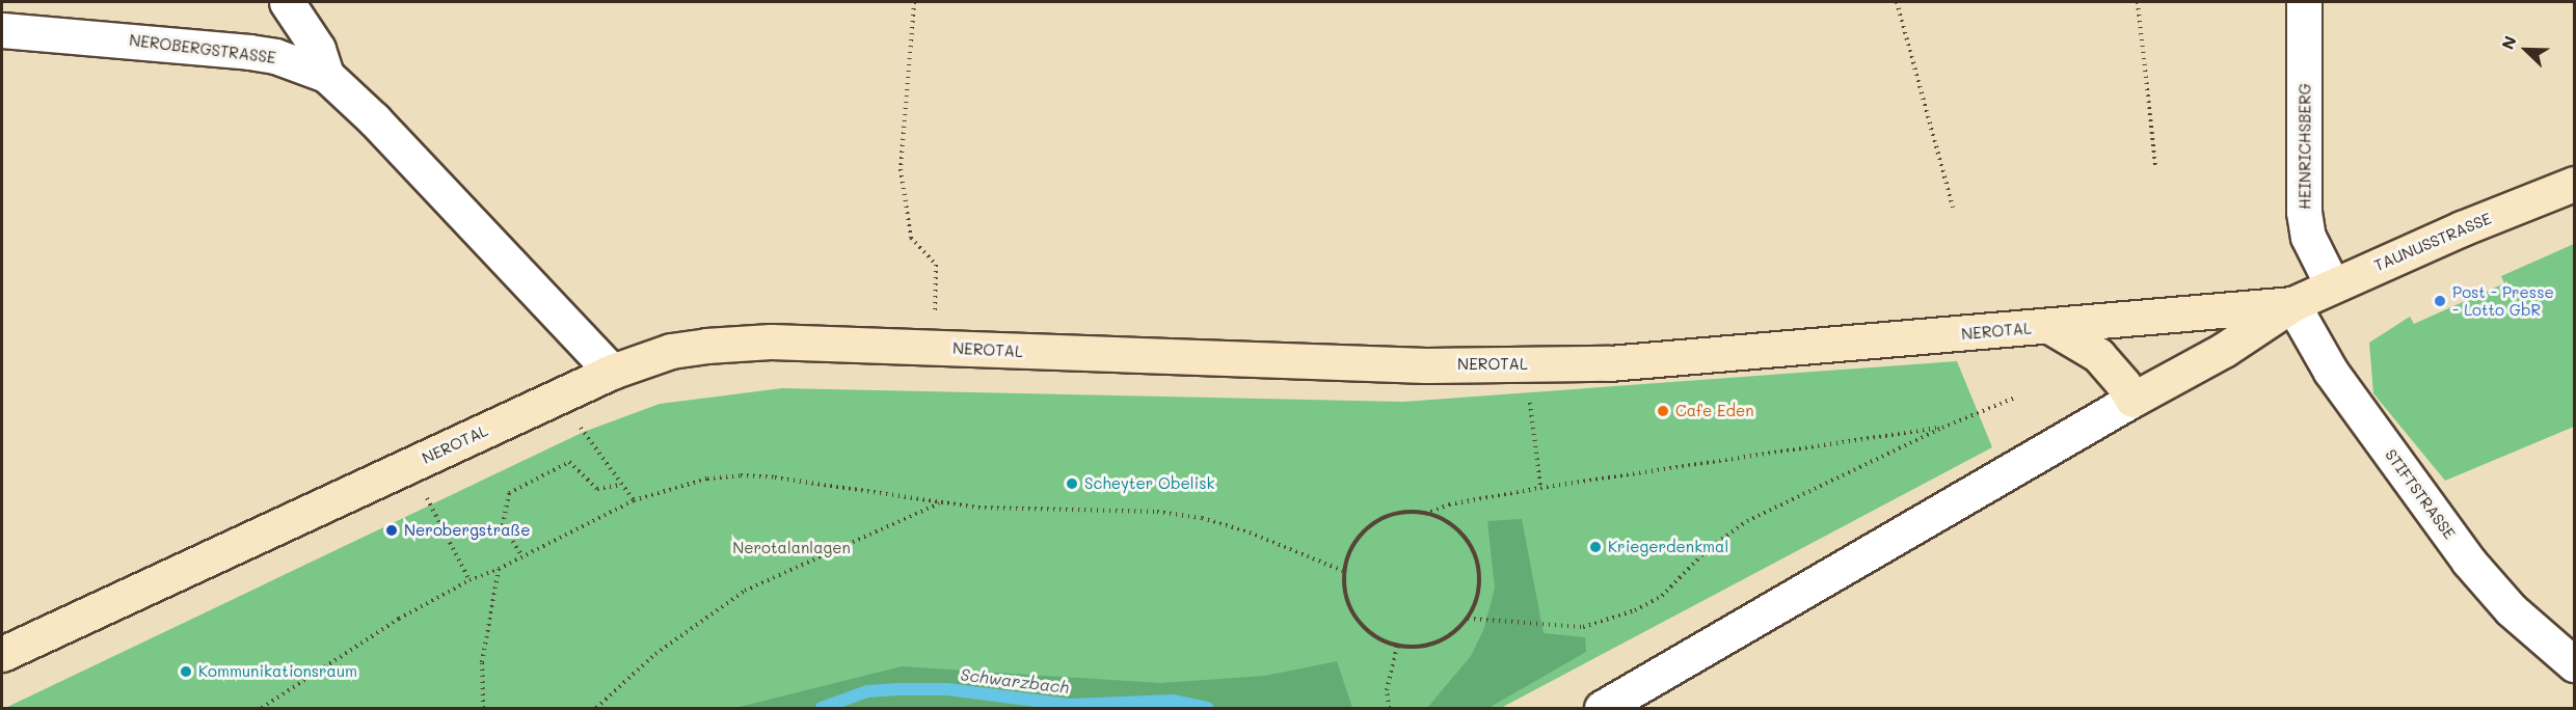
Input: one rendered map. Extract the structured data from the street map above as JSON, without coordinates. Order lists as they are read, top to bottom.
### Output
{
  "streets": {
    "street": [
      "NEROBERGSTRASSE",
      "HEINRICHSBERG",
      "TAUNUSSTRASSE",
      "NEROTAL",
      "STIFTSTRASSE"
    ]
  },
  "crossings": [
    ["NEROBERGSTRASSE", "NEROTAL"],
    ["HEINRICHSBERG", "TAUNUSSTRASSE"],
    ["TAUNUSSTRASSE", "NEROTAL"],
    ["TAUNUSSTRASSE", "STIFTSTRASSE"],
    ["NEROTAL", "STIFTSTRASSE"]
  ],
  "water": ["Schwarzbach"],
  "parks": ["Nerotalanlagen"],
  "places": [
    "Post - Presse - Lotto GbR",
    "Cafe Eden",
    "Scheyter Obelisk",
    "Nerobergstraße",
    "Kriegerdenkmal",
    "Kommunikationsraum"
  ],
  "north": "top left"
}
